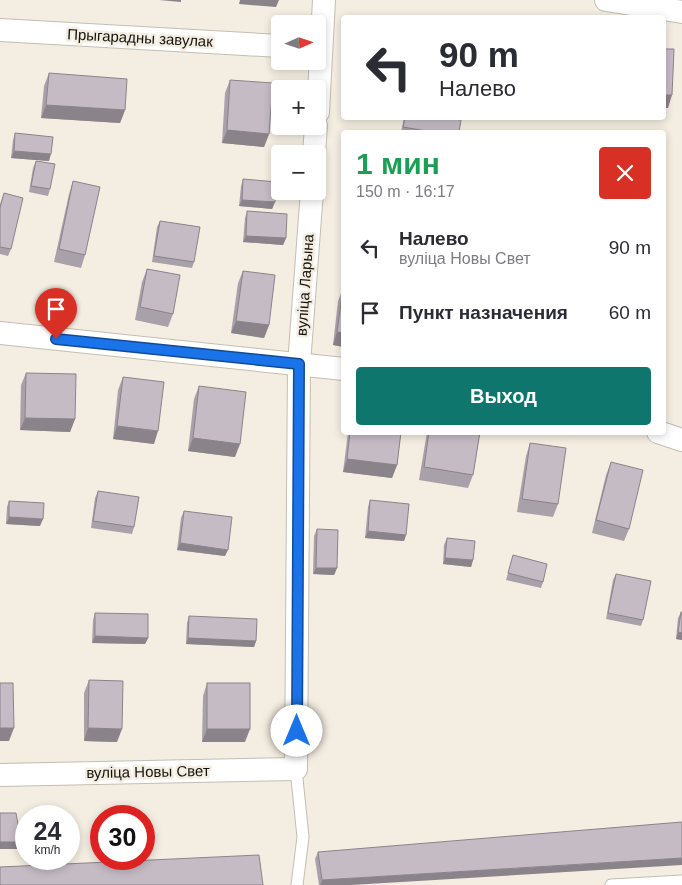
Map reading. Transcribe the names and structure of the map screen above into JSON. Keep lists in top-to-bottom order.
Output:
{
  "streets": {
    "street": ["Прыгарадны завулак", "вуліца Ларына", "вуліца Новы Свет"]
  },
  "crossings": [
    ["вуліца Ларына", "вуліца Новы Свет"]
  ],
  "north": "right",
  "page": {
    "map_buttons": ["+", "−"],
    "turn": ["90 m", "Налево"],
    "heading": ["1 мин", "150 m · 16:17"],
    "list": [
      {
        "name": "Налево",
        "note": "вуліца Новы Свет",
        "value": "90 m"
      },
      {
        "name": "Пункт назначения",
        "value": "60 m"
      }
    ],
    "buttons": "Выход",
    "speed": "24 km/h",
    "limit": "30"
  }
}
